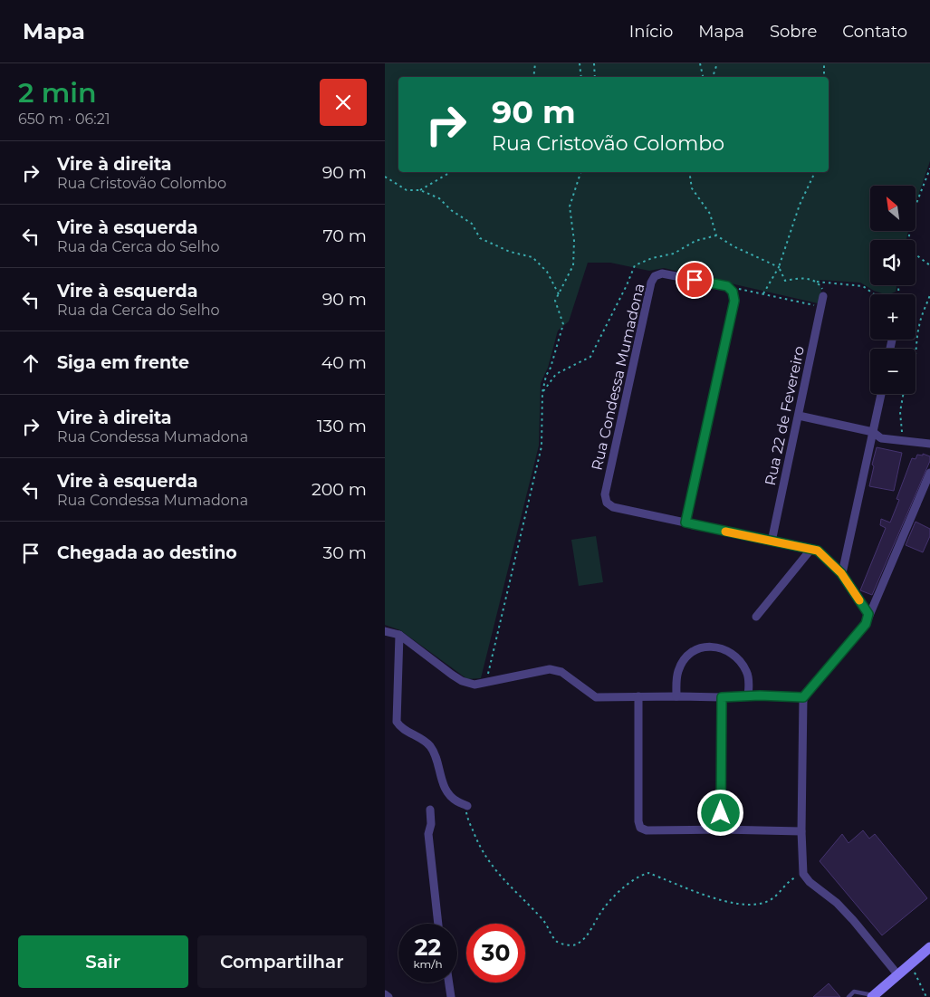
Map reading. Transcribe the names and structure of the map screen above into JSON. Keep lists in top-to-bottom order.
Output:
{
  "streets": {
    "street": ["Rua Condessa Mumadona", "Rua 22 de Fevereiro"]
  },
  "north": "top left",
  "page": {
    "header": "Mapa",
    "nav": [
      "Início",
      "Mapa",
      "Sobre",
      "Contato"
    ],
    "heading": ["2 min", "650 m · 06:21"],
    "turn": ["90 m", "Rua Cristovão Colombo"],
    "list": [
      {
        "name": "Vire à direita",
        "note": "Rua Cristovão Colombo",
        "value": "90 m"
      },
      {
        "name": "Vire à esquerda",
        "note": "Rua da Cerca do Selho",
        "value": "70 m"
      },
      {
        "name": "Vire à esquerda",
        "note": "Rua da Cerca do Selho",
        "value": "90 m"
      },
      {
        "name": "Siga em frente",
        "value": "40 m"
      },
      {
        "name": "Vire à direita",
        "note": "Rua Condessa Mumadona",
        "value": "130 m"
      },
      {
        "name": "Vire à esquerda",
        "note": "Rua Condessa Mumadona",
        "value": "200 m"
      },
      {
        "name": "Chegada ao destino",
        "value": "30 m"
      }
    ],
    "map_buttons": ["+", "−"],
    "speed": "22 km/h",
    "limit": "30",
    "buttons": ["Sair", "Compartilhar"]
  }
}
